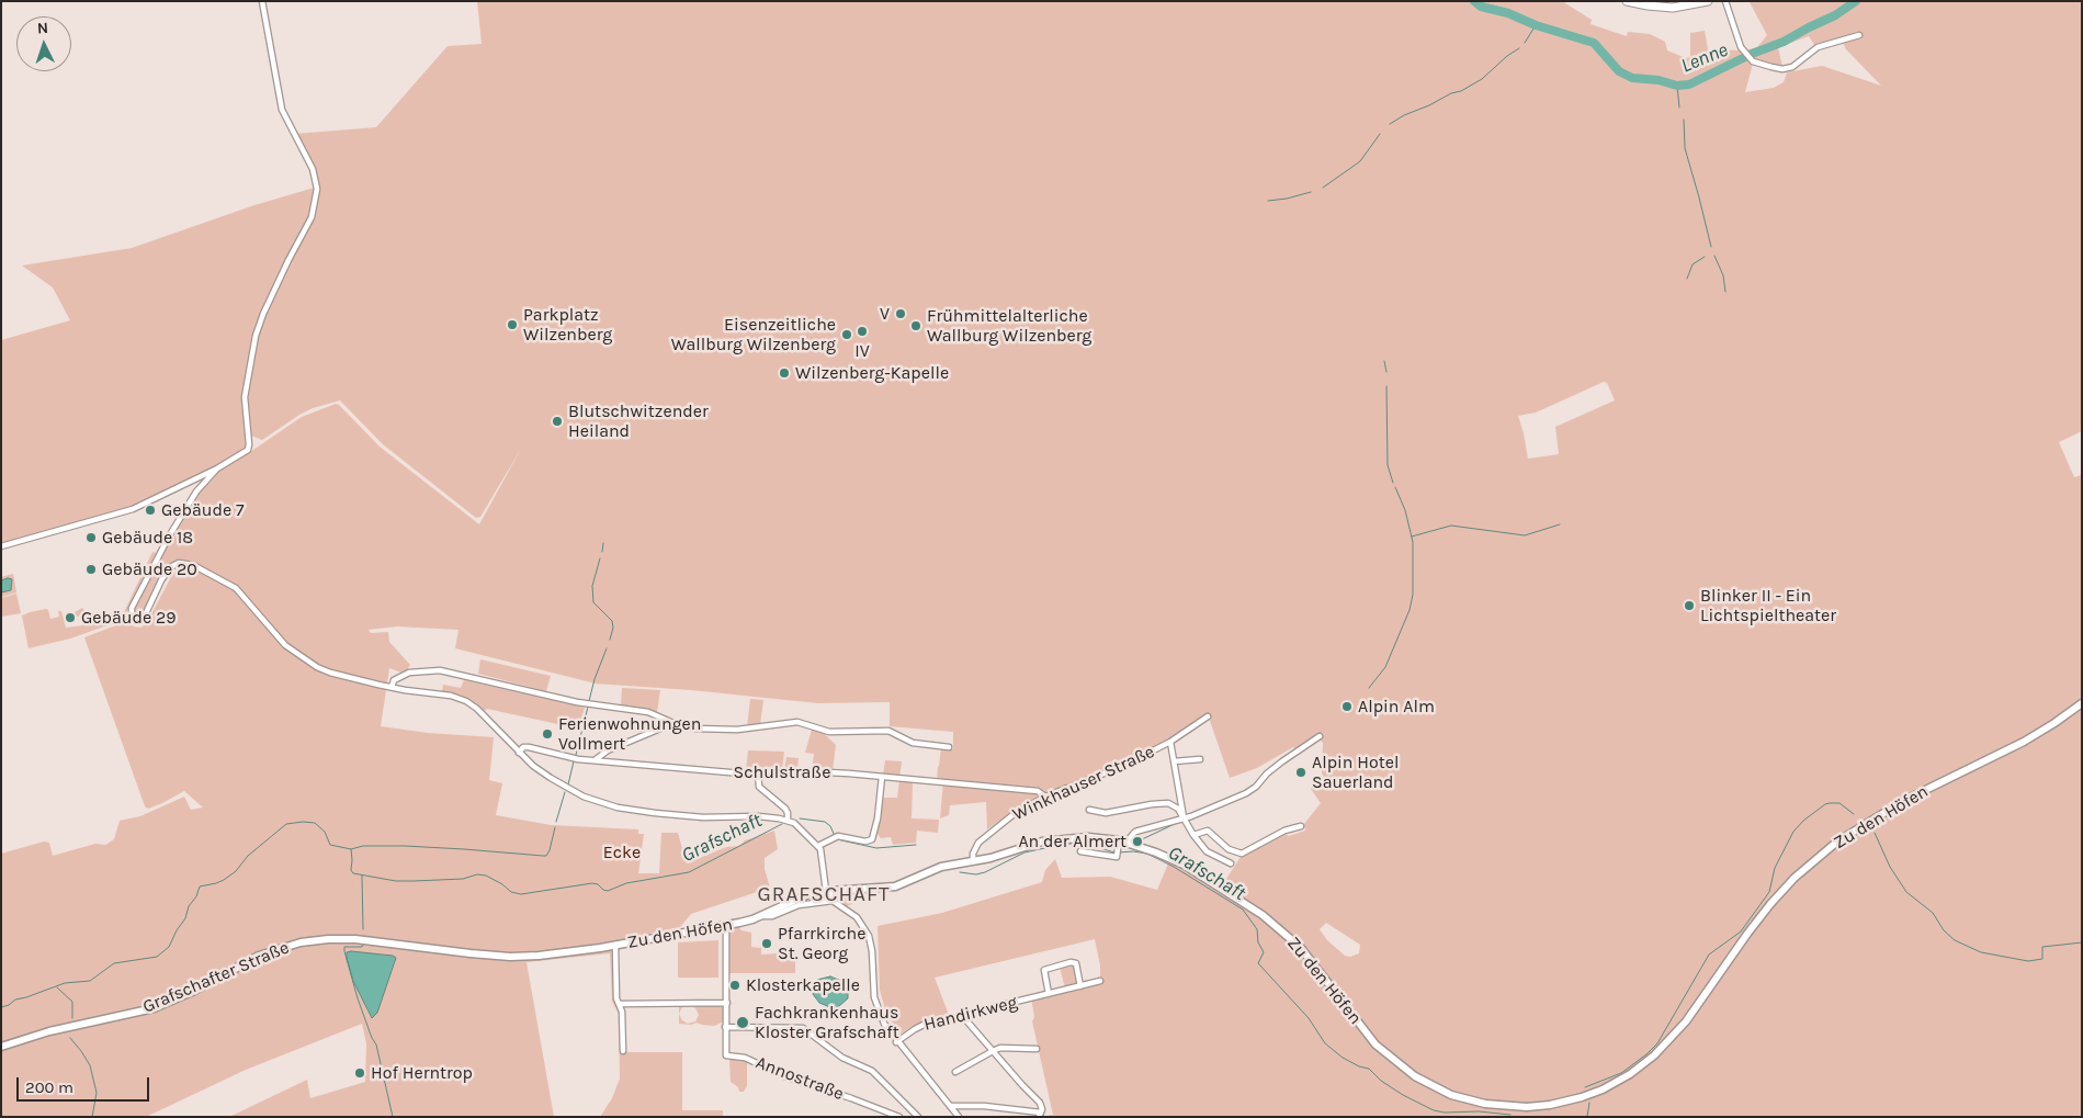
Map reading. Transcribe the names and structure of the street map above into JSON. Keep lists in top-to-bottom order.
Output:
{
  "streets": {
    "street": [
      "Schulstraße",
      "Winkhauser Straße",
      "Zu den Höfen",
      "Grafschafter Straße",
      "Handirkweg",
      "Annostraße"
    ]
  },
  "crossings": [
    ["Schulstraße", "Winkhauser Straße"],
    ["Winkhauser Straße", "Zu den Höfen"],
    ["Zu den Höfen", "Grafschafter Straße"],
    ["Zu den Höfen", "Annostraße"]
  ],
  "districts": ["GRAFSCHAFT"],
  "water": ["Lenne", "Grafschaft"],
  "parks": ["Ecke"],
  "places": [
    "V",
    "Parkplatz Wilzenberg",
    "Frühmittelalterliche Wallburg Wilzenberg",
    "IV",
    "Eisenzeitliche Wallburg Wilzenberg",
    "Wilzenberg-Kapelle",
    "Blutschwitzender Heiland",
    "Gebäude 7",
    "Gebäude 18",
    "Gebäude 20",
    "Blinker II - Ein Lichtspieltheater",
    "Gebäude 29",
    "Alpin Alm",
    "Ferienwohnungen Vollmert",
    "Alpin Hotel Sauerland",
    "An der Almert",
    "Pfarrkirche St. Georg",
    "Klosterkapelle",
    "Fachkrankenhaus Kloster Grafschaft",
    "Hof Herntrop"
  ],
  "scale_bar": "200 m",
  "north": "top"
}
